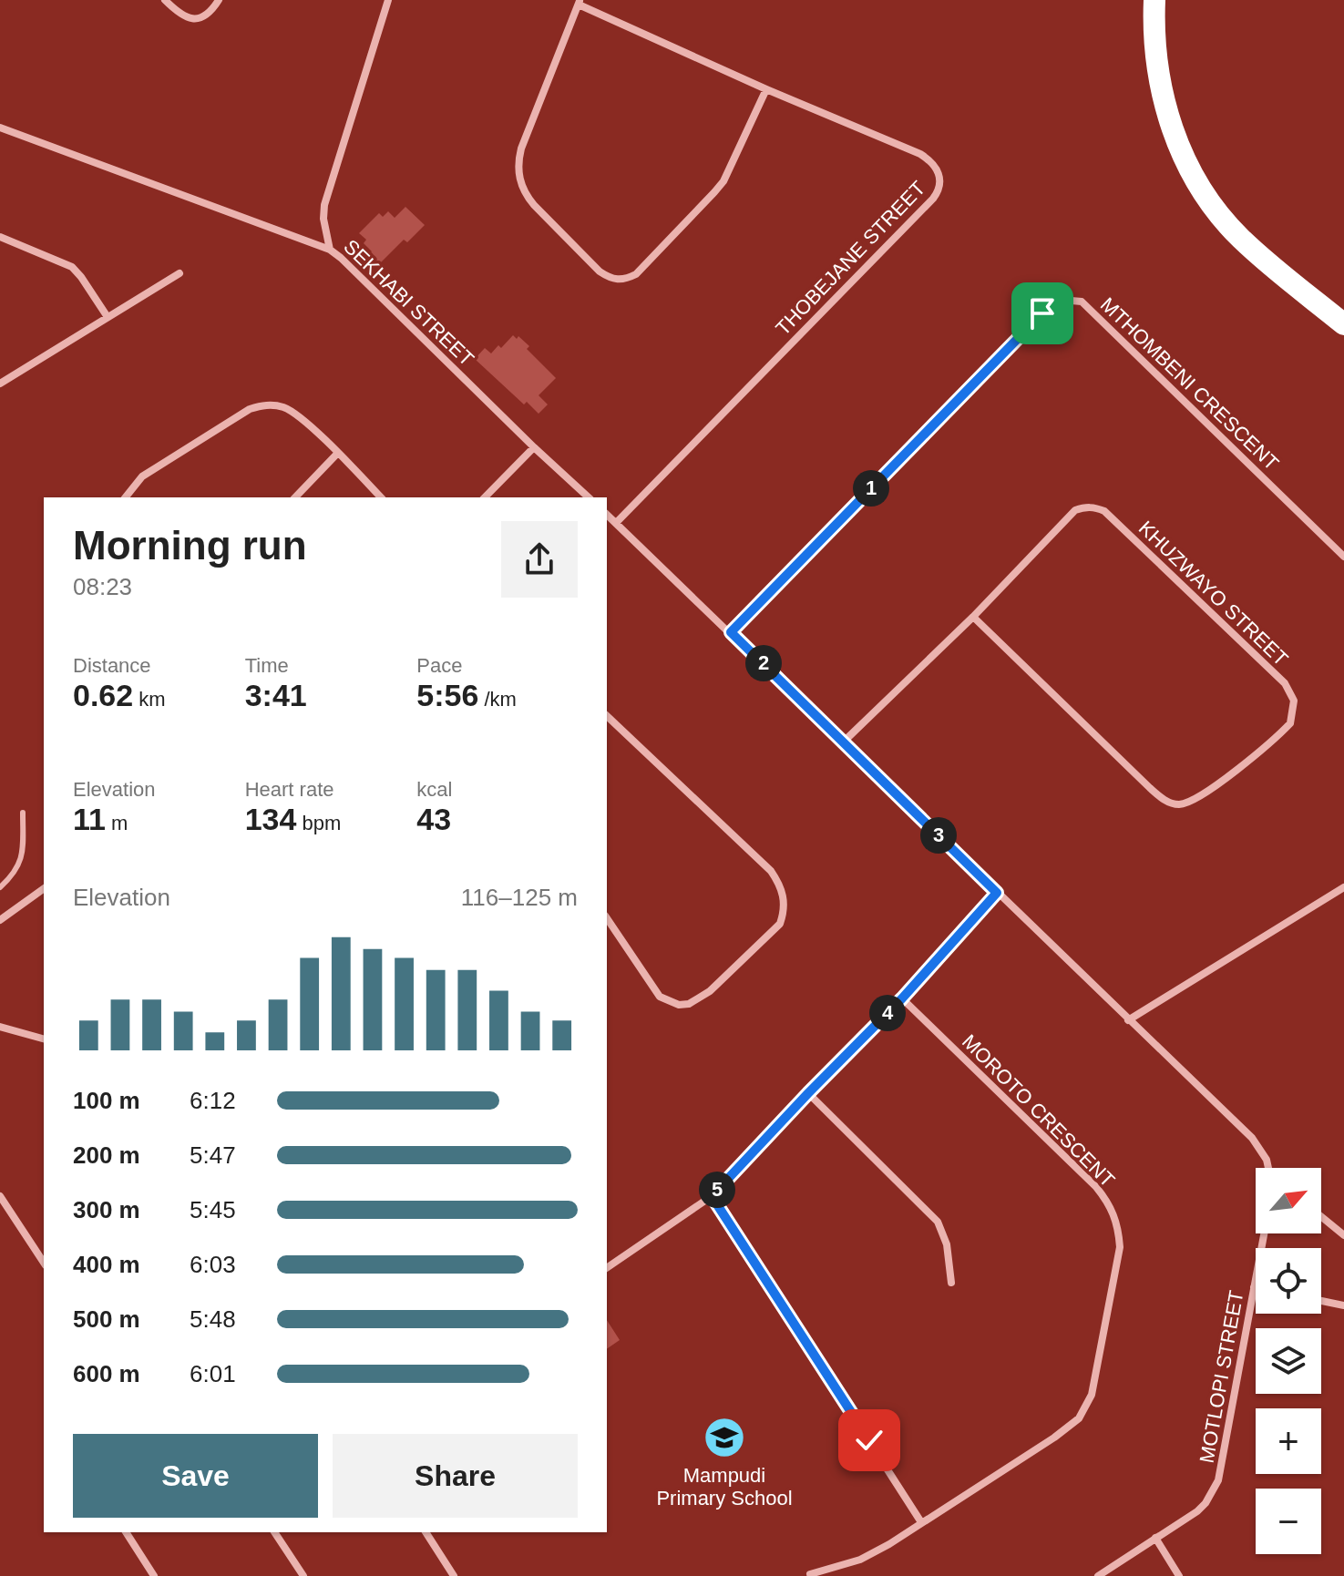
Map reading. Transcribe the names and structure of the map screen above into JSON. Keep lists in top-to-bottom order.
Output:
{
  "streets": {
    "street": [
      "THOBEJANE STREET",
      "SEKHABI STREET",
      "MTHOMBENI CRESCENT",
      "KHUZWAYO STREET",
      "MOROTO CRESCENT",
      "MOTLOPI STREET"
    ]
  },
  "places": {
    "school or university": ["Mampudi Primary School"]
  },
  "north": "top right",
  "page": {
    "pins": [
      "1",
      "2",
      "3",
      "4",
      "5"
    ],
    "heading": ["Morning run", "08:23"],
    "stats": [
      ["Distance", "0.62 km"],
      ["Time", "3:41"],
      ["Pace", "5:56 /km"],
      ["Elevation", "11 m"],
      ["Heart rate", "134 bpm"],
      ["kcal", "43"]
    ],
    "chart": ["Elevation", "116–125 m"],
    "list": [
      {
        "name": "100 m",
        "note": "6:12"
      },
      {
        "name": "200 m",
        "note": "5:47"
      },
      {
        "name": "300 m",
        "note": "5:45"
      },
      {
        "name": "400 m",
        "note": "6:03"
      },
      {
        "name": "500 m",
        "note": "5:48"
      },
      {
        "name": "600 m",
        "note": "6:01"
      }
    ],
    "map_buttons": ["+", "−"],
    "buttons": ["Save", "Share"]
  }
}
